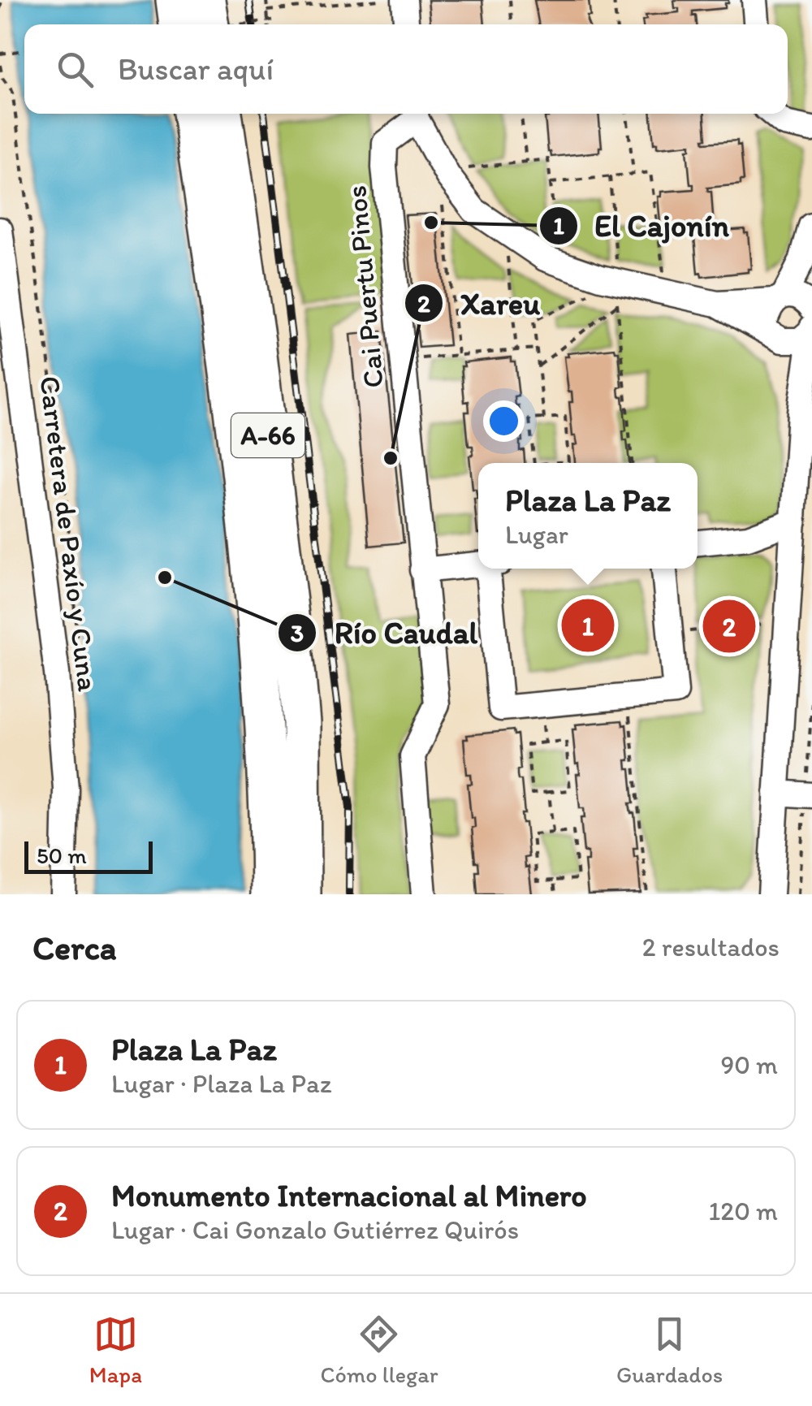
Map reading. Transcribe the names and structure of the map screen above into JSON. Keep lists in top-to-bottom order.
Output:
{
  "streets": {
    "highway": ["A-66"],
    "street": ["Cai Puertu Pinos", "Carretera de Paxío y Cuna"]
  },
  "places": ["El Cajonín", "Xareu", "Río Caudal"],
  "scale_bar": "50 m",
  "page": {
    "search": "Buscar aquí",
    "popup": ["Plaza La Paz", "Lugar"],
    "pins": ["1", "2"],
    "scale": "50 m",
    "heading": ["Cerca", "2 resultados"],
    "list": [
      {
        "mark": "1",
        "name": "Plaza La Paz",
        "note": "Lugar · Plaza La Paz",
        "value": "90 m"
      },
      {
        "mark": "2",
        "name": "Monumento Internacional al Minero",
        "note": "Lugar · Cai Gonzalo Gutiérrez Quirós",
        "value": "120 m"
      }
    ],
    "nav": ["Mapa", "Cómo llegar", "Guardados"]
  }
}
